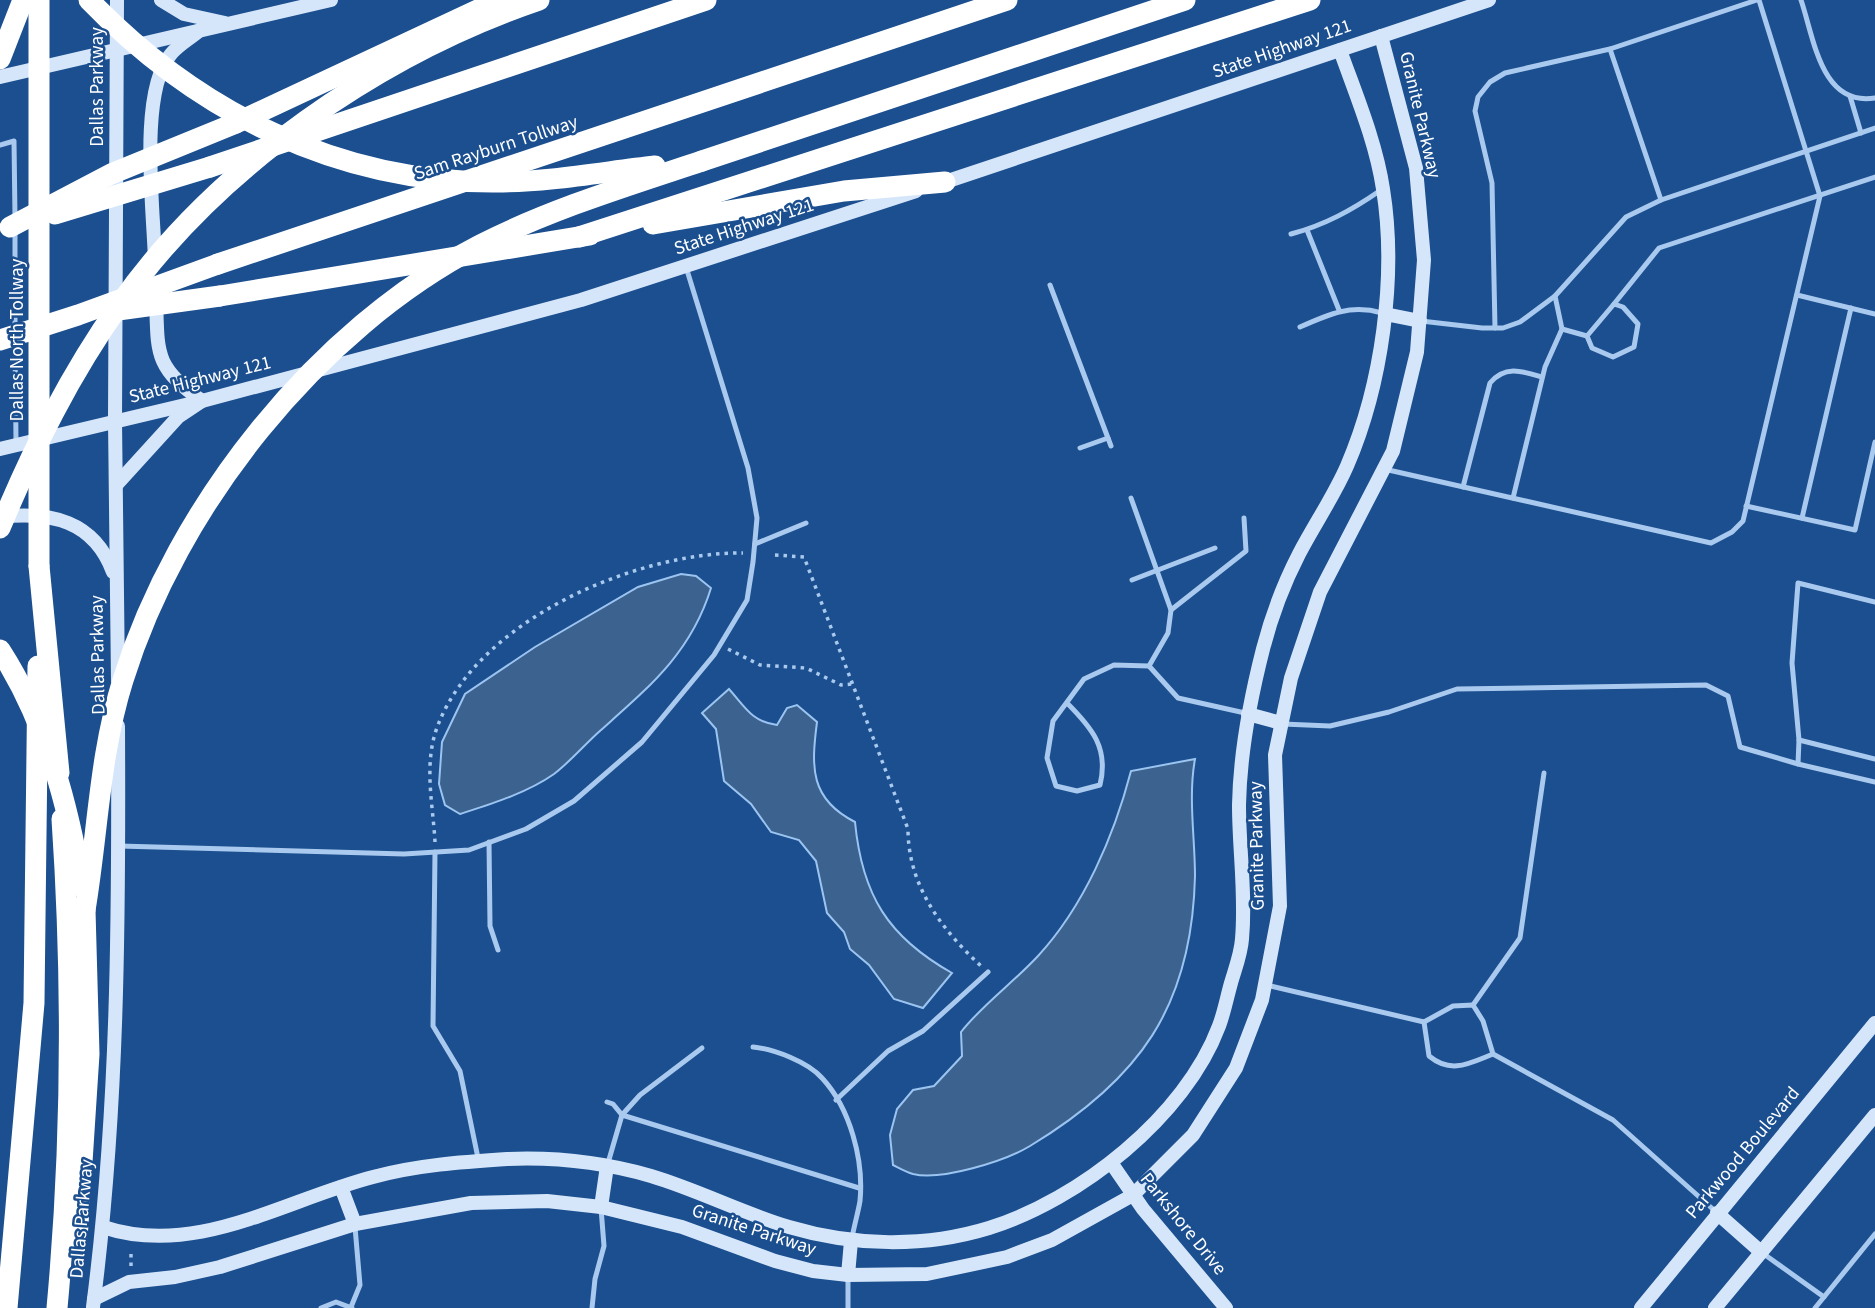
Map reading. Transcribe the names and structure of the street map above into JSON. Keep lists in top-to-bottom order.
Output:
{
  "streets": {
    "highway": ["Sam Rayburn Tollway", "Dallas North Tollway"],
    "street": [
      "State Highway 121",
      "Dallas Parkway",
      "Granite Parkway",
      "Parkwood Boulevard",
      "Parkshore Drive"
    ]
  },
  "crossings": [
    ["State Highway 121", "Dallas Parkway"],
    ["State Highway 121", "Granite Parkway"],
    ["Dallas Parkway", "Granite Parkway"],
    ["Granite Parkway", "Parkshore Drive"]
  ]
}
